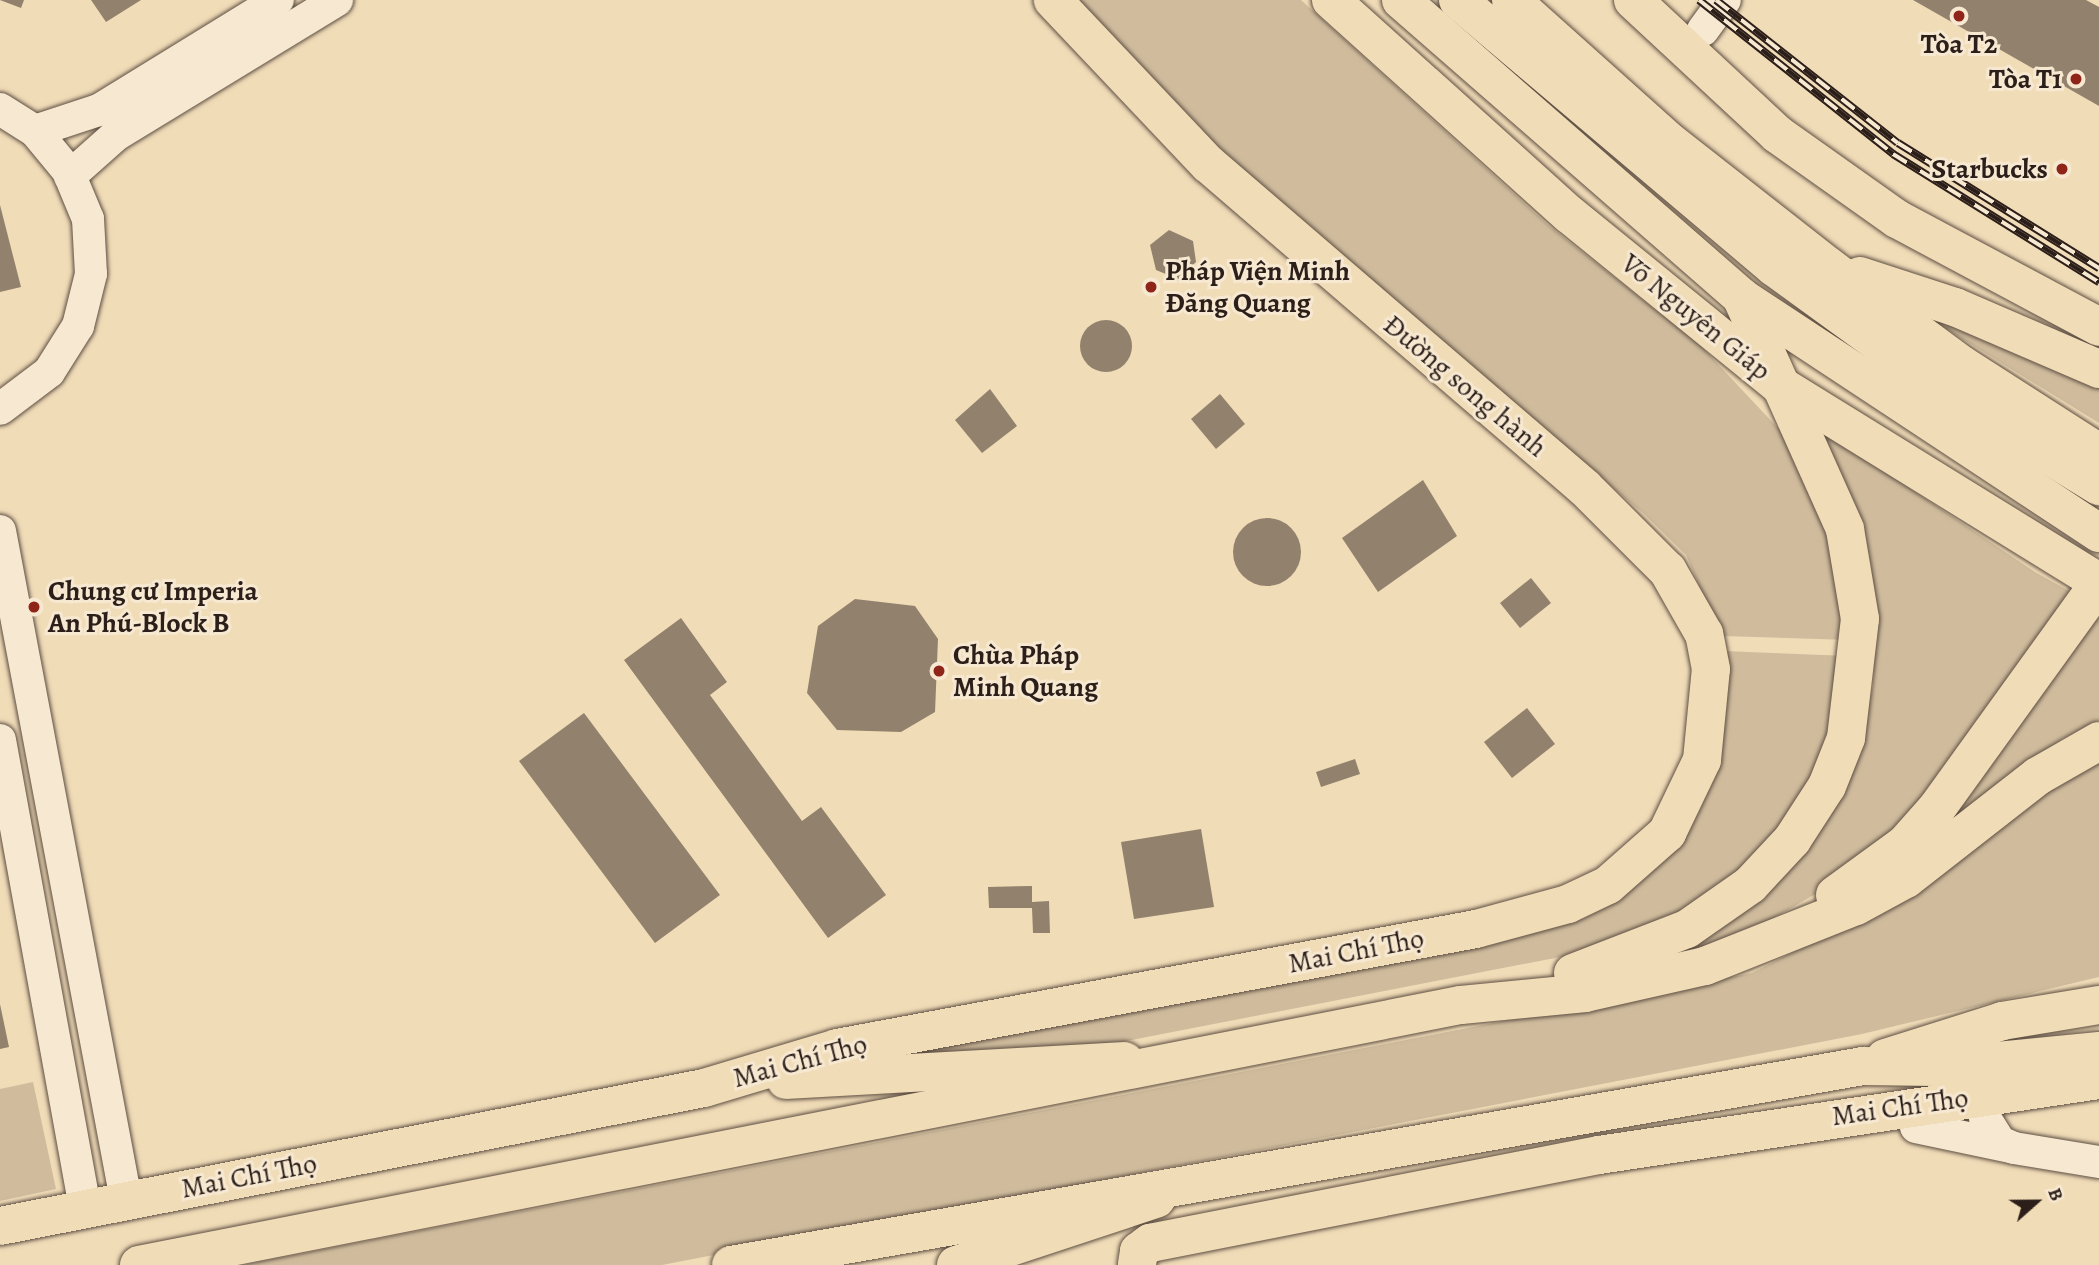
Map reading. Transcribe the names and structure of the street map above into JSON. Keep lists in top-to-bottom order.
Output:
{
  "streets": {
    "main road": ["Võ Nguyên Giáp", "Đường song hành", "Mai Chí Thọ"]
  },
  "crossings": [
    ["Đường song hành", "Mai Chí Thọ"]
  ],
  "places": [
    "Tòa T2",
    "Tòa T1",
    "Starbucks",
    "Pháp Viện Minh Đăng Quang",
    "Chung cư Imperia An Phú-Block B",
    "Chùa Pháp Minh Quang"
  ],
  "north": "right"
}
